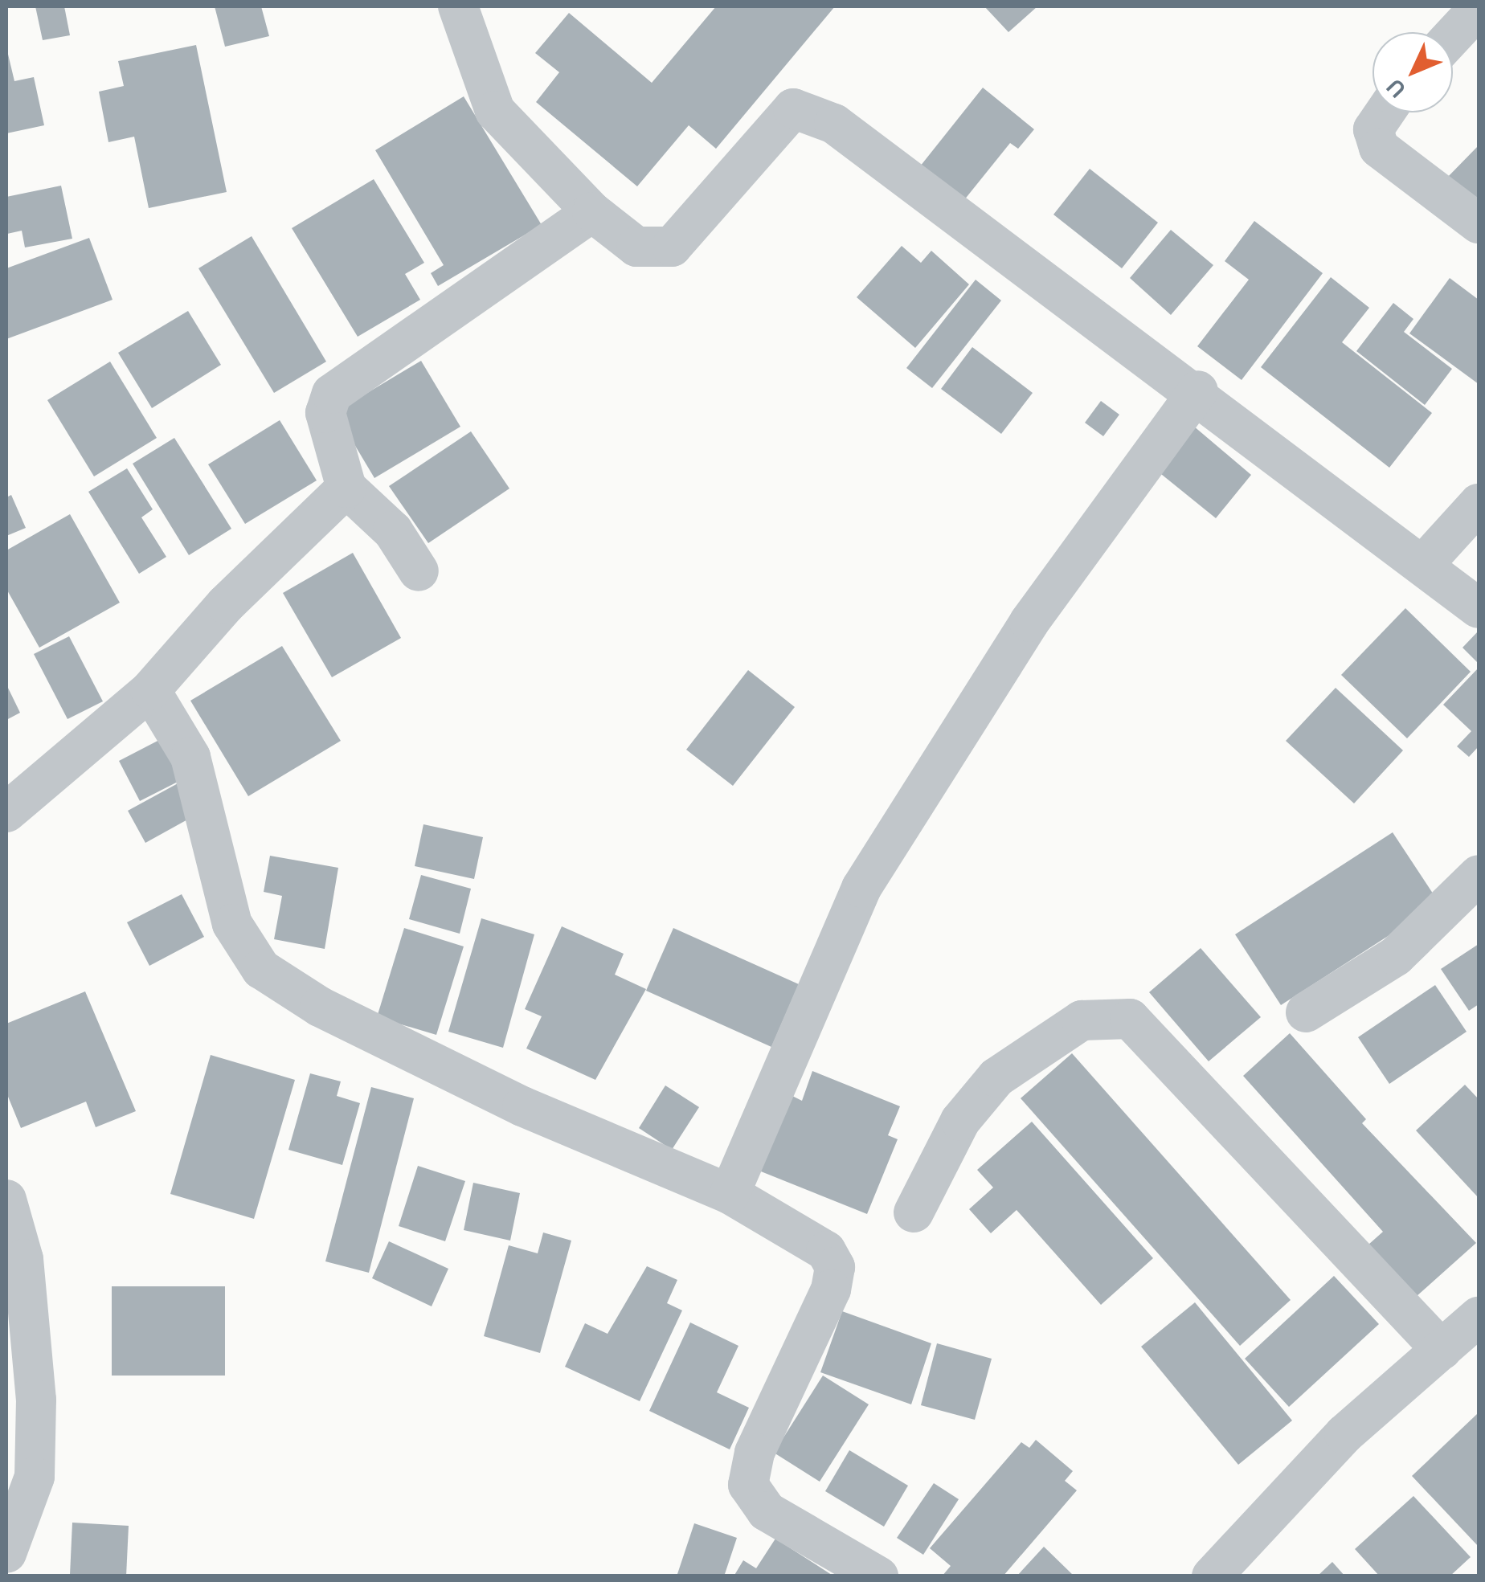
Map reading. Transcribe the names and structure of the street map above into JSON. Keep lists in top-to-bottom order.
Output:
{
  "north": "bottom left"
}
